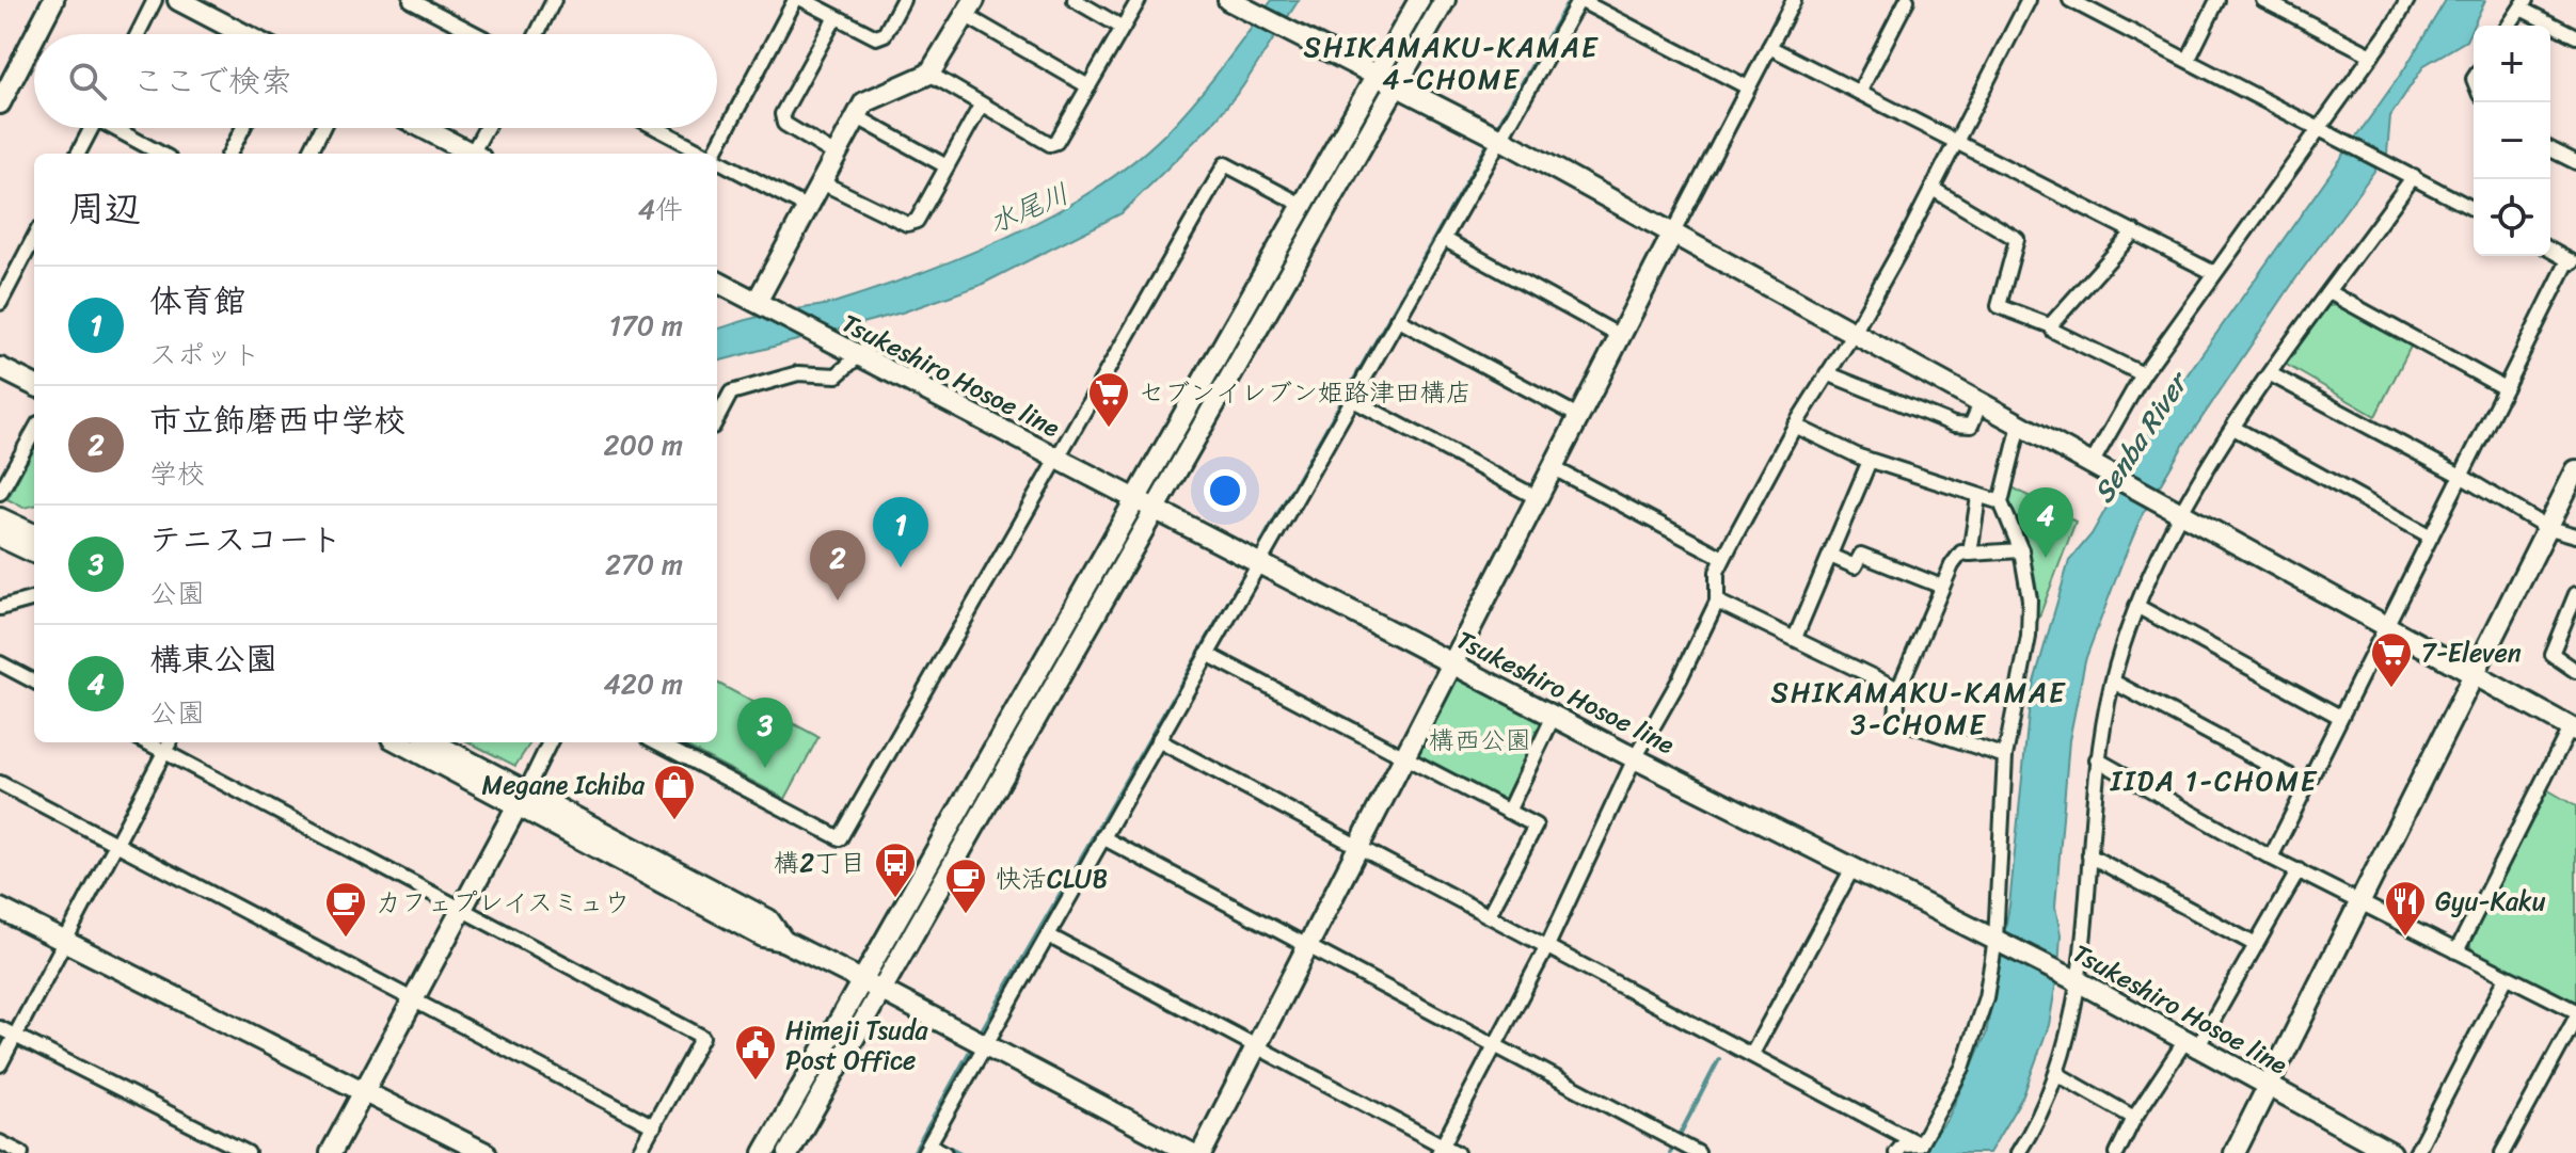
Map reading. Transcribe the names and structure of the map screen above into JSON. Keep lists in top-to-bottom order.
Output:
{
  "streets": {
    "street": ["Tsukeshiro Hosoe line"]
  },
  "districts": ["SHIKAMAKU-KAMAE 4-CHOME", "SHIKAMAKU-KAMAE 3-CHOME", "IIDA 1-CHOME"],
  "water": ["水尾川", "Senba River"],
  "parks": ["構西公園"],
  "places": {
    "supermarket": ["セブンイレブン姫路津田構店", "7-Eleven"],
    "shop": ["Megane Ichiba"],
    "bus stop": ["構2丁目"],
    "cafe": ["快活CLUB", "カフェプレイスミュウ"],
    "restaurant": ["Gyu-Kaku"],
    "public building": ["Himeji Tsuda Post Office"]
  },
  "page": {
    "map_buttons": ["+", "−"],
    "search": "ここで検索",
    "heading": ["周辺", "4件"],
    "list": [
      {
        "mark": "1",
        "name": "体育館",
        "note": "スポット",
        "value": "170 m"
      },
      {
        "mark": "2",
        "name": "市立飾磨西中学校",
        "note": "学校",
        "value": "200 m"
      },
      {
        "mark": "3",
        "name": "テニスコート",
        "note": "公園",
        "value": "270 m"
      },
      {
        "mark": "4",
        "name": "構東公園",
        "note": "公園",
        "value": "420 m"
      }
    ],
    "pins": [
      "4",
      "1",
      "2",
      "3"
    ]
  }
}
